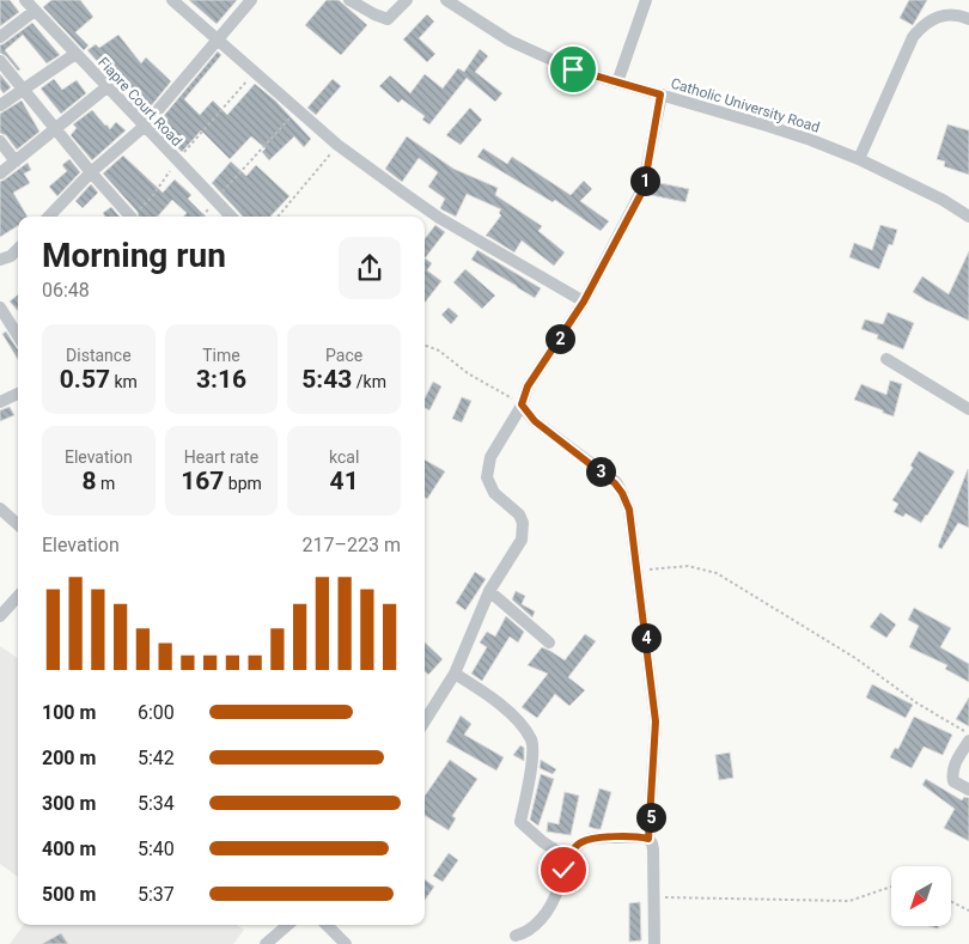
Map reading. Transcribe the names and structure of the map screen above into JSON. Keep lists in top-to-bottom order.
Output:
{
  "streets": {
    "street": ["Fiapre Court Road", "Catholic University Road"]
  },
  "north": "bottom left",
  "page": {
    "pins": [
      "1",
      "2",
      "3",
      "4",
      "5"
    ],
    "heading": ["Morning run", "06:48"],
    "stats": [
      ["Distance", "0.57 km"],
      ["Time", "3:16"],
      ["Pace", "5:43 /km"],
      ["Elevation", "8 m"],
      ["Heart rate", "167 bpm"],
      ["kcal", "41"]
    ],
    "chart": ["Elevation", "217–223 m"],
    "list": [
      {
        "name": "100 m",
        "note": "6:00"
      },
      {
        "name": "200 m",
        "note": "5:42"
      },
      {
        "name": "300 m",
        "note": "5:34"
      },
      {
        "name": "400 m",
        "note": "5:40"
      },
      {
        "name": "500 m",
        "note": "5:37"
      }
    ]
  }
}
